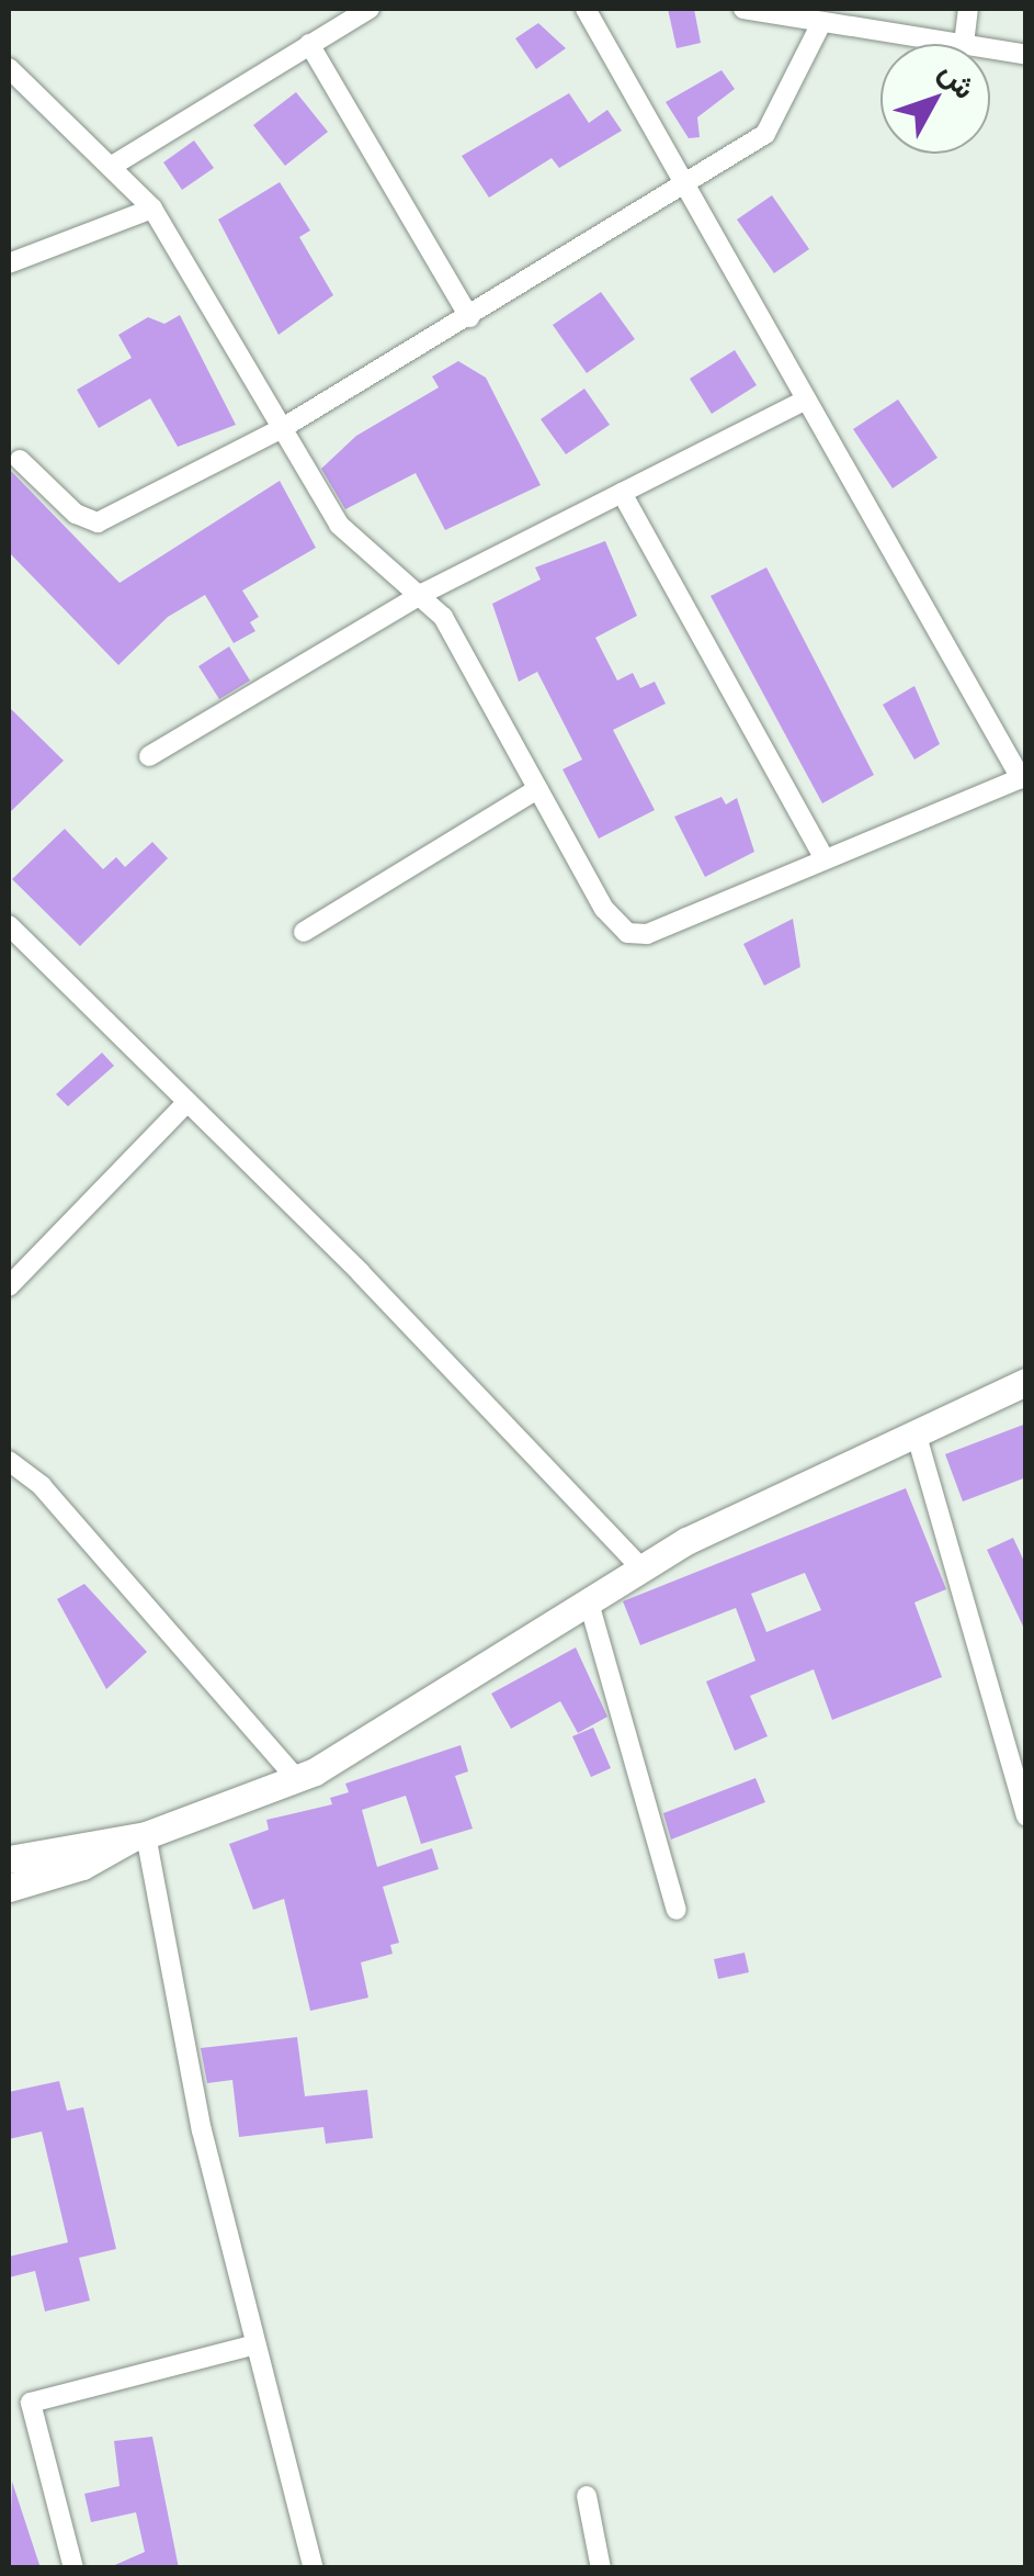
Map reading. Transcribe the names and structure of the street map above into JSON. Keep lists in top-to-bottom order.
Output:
{
  "north": "top right"
}
